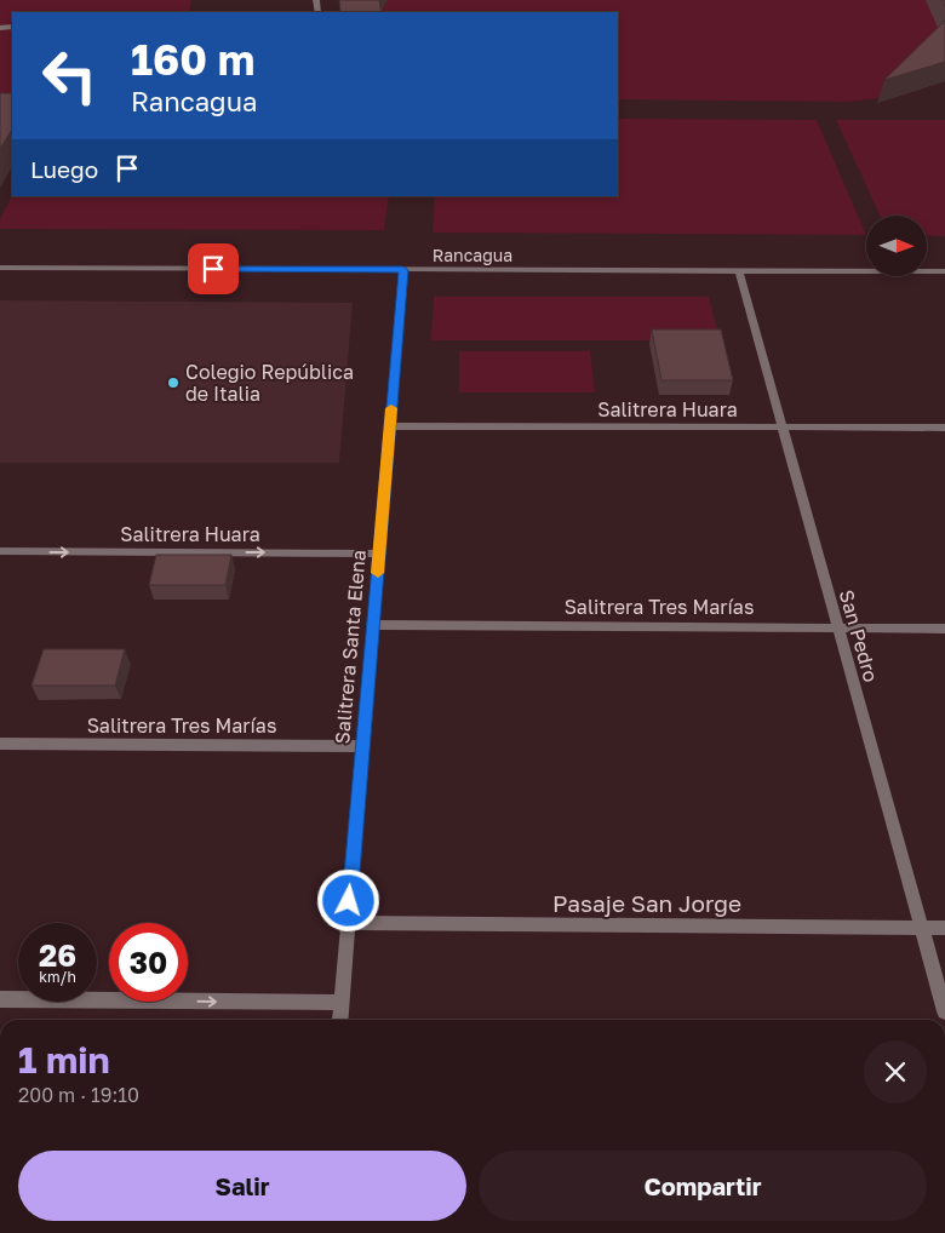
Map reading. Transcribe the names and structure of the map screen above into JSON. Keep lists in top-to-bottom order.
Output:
{
  "streets": {
    "street": [
      "Rancagua",
      "Salitrera Huara",
      "Salitrera Tres Marías",
      "San Pedro",
      "Salitrera Santa Elena",
      "Pasaje San Jorge"
    ]
  },
  "crossings": [
    ["Rancagua", "San Pedro"],
    ["Rancagua", "Salitrera Santa Elena"],
    ["Salitrera Huara", "San Pedro"],
    ["Salitrera Huara", "Salitrera Santa Elena"],
    ["Salitrera Tres Marías", "San Pedro"],
    ["Salitrera Tres Marías", "Salitrera Santa Elena"],
    ["San Pedro", "Pasaje San Jorge"],
    ["Salitrera Santa Elena", "Pasaje San Jorge"]
  ],
  "one_way": ["Salitrera Huara"],
  "places": ["Colegio República de Italia"],
  "north": "right",
  "page": {
    "turn": ["160 m", "Rancagua"],
    "then": "Luego",
    "speed": "26 km/h",
    "limit": "30",
    "heading": ["1 min", "200 m · 19:10"],
    "buttons": ["Salir", "Compartir"]
  }
}
